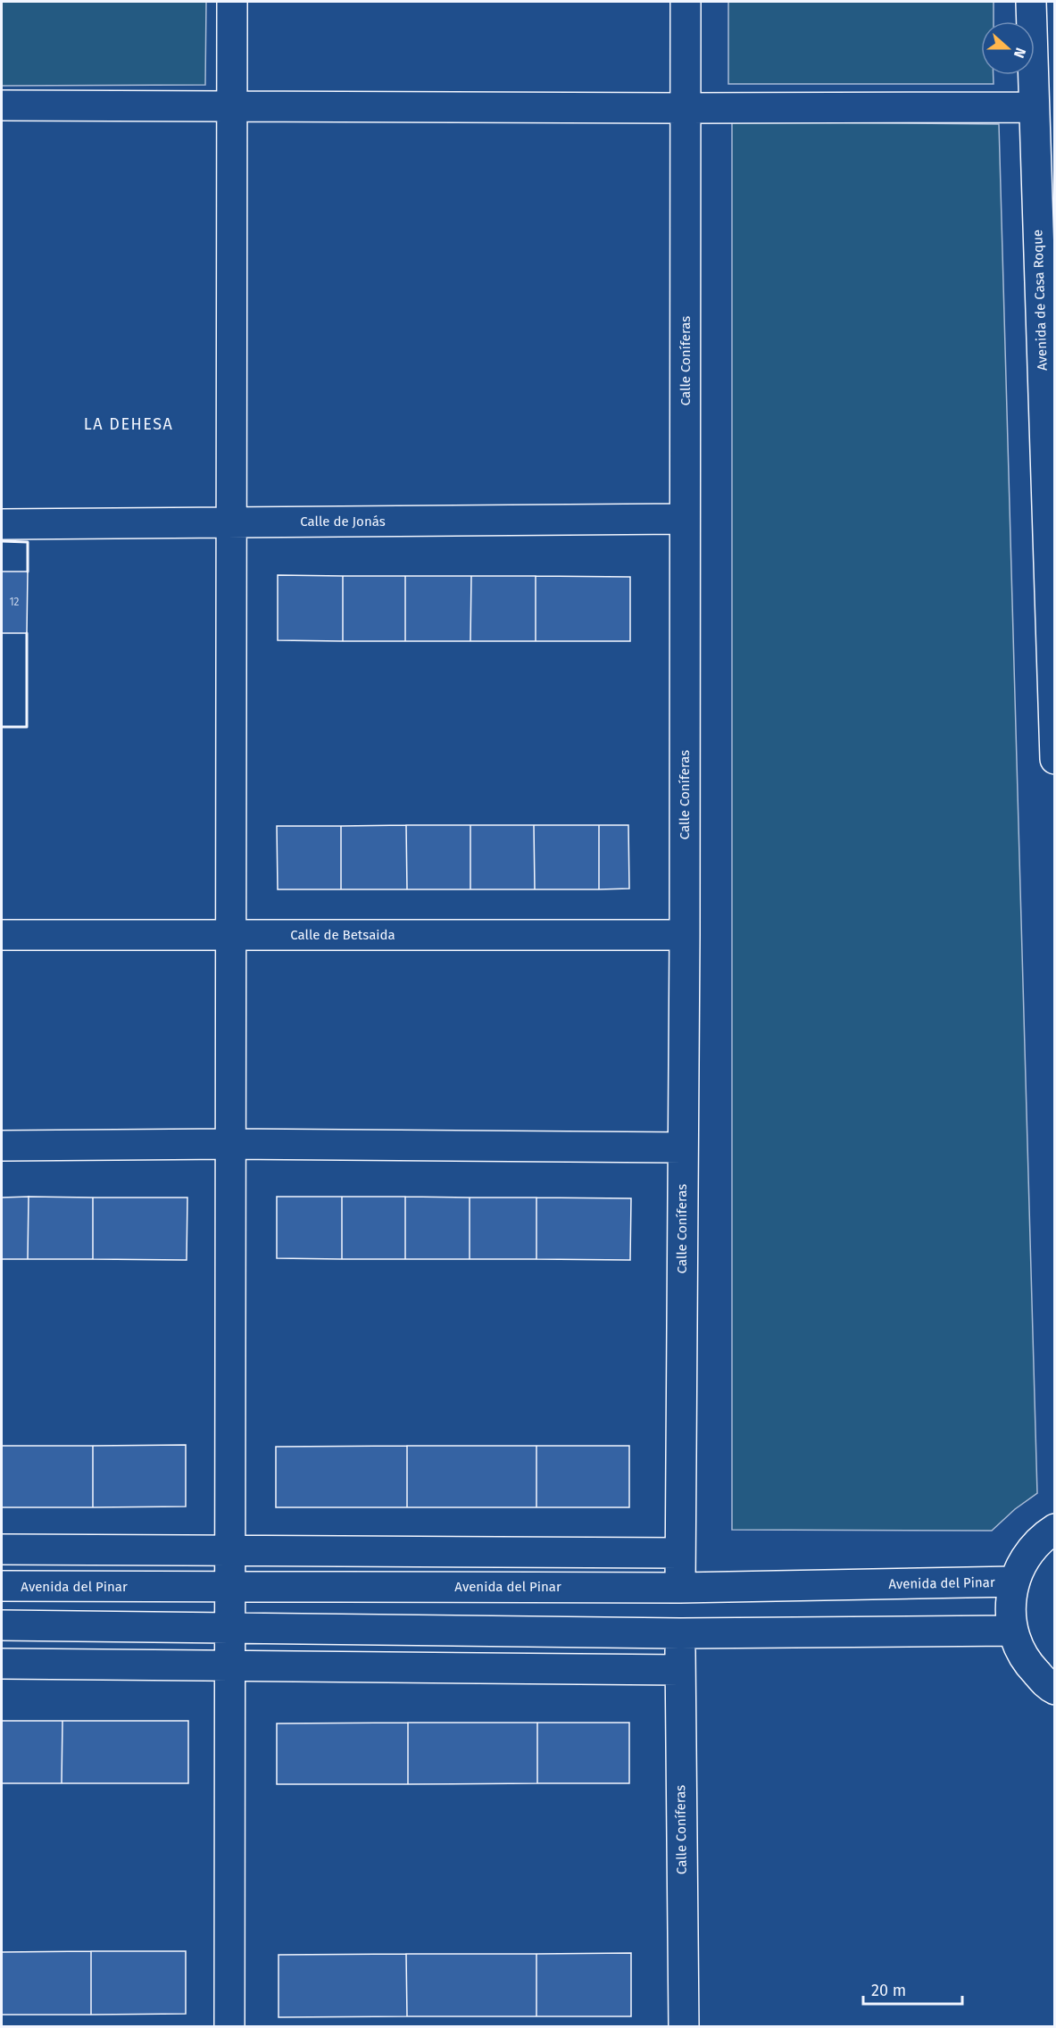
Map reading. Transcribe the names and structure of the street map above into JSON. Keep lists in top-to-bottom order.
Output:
{
  "streets": {
    "street": [
      "Avenida de Casa Roque",
      "Calle Coníferas",
      "Calle de Jonás",
      "Calle de Betsaida",
      "Avenida del Pinar"
    ]
  },
  "crossings": [
    ["Calle Coníferas", "Calle de Jonás"],
    ["Calle Coníferas", "Calle de Betsaida"],
    ["Calle Coníferas", "Avenida del Pinar"]
  ],
  "districts": ["LA DEHESA"],
  "house_numbers": ["12"],
  "scale_bar": "20 m",
  "north": "right"
}
